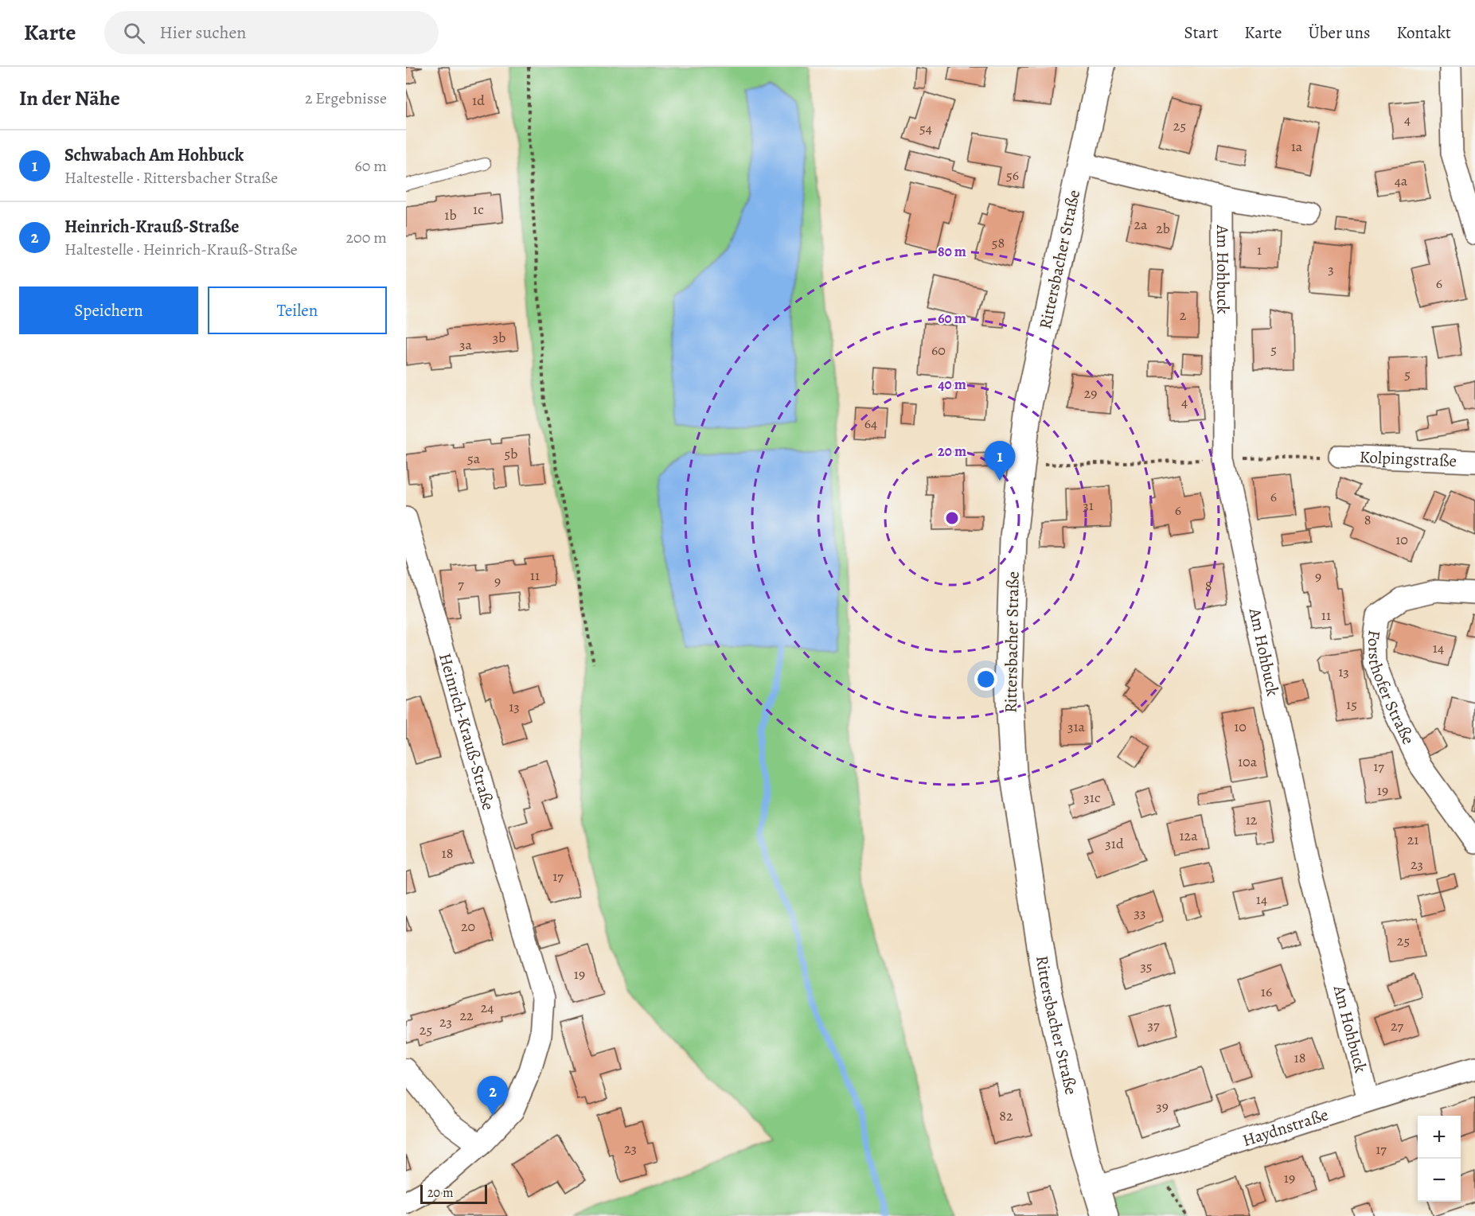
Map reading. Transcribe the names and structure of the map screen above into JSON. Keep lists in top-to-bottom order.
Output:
{
  "streets": {
    "main road": ["Rittersbacher Straße"],
    "street": [
      "Am Hohbuck",
      "Kolpingstraße",
      "Forsthofer Straße",
      "Heinrich-Krauß-Straße",
      "Haydnstraße"
    ]
  },
  "crossings": [
    ["Rittersbacher Straße", "Haydnstraße"],
    ["Am Hohbuck", "Haydnstraße"]
  ],
  "house_numbers": [
    "1d",
    "4",
    "25",
    "54",
    "1a",
    "56",
    "4a",
    "1c",
    "1b",
    "2a",
    "2b",
    "58",
    "1",
    "3",
    "6",
    "2",
    "3b",
    "3a",
    "5",
    "60",
    "5",
    "29",
    "4",
    "64",
    "5b",
    "5a",
    "6",
    "31",
    "6",
    "8",
    "10",
    "11",
    "9",
    "9",
    "7",
    "8",
    "11",
    "14",
    "13",
    "15",
    "13",
    "31a",
    "10",
    "10a",
    "17",
    "19",
    "31c",
    "12",
    "12a",
    "21",
    "31d",
    "18",
    "23",
    "17",
    "14",
    "33",
    "20",
    "25",
    "35",
    "19",
    "16",
    "24",
    "22",
    "23",
    "37",
    "27",
    "25",
    "18",
    "39",
    "82",
    "23",
    "17",
    "19"
  ],
  "scale_bar": "20 m",
  "page": {
    "header": "Karte",
    "search": "Hier suchen",
    "nav": [
      "Start",
      "Karte",
      "Über uns",
      "Kontakt"
    ],
    "heading": ["In der Nähe", "2 Ergebnisse"],
    "list": [
      {
        "mark": "1",
        "name": "Schwabach Am Hohbuck",
        "note": "Haltestelle · Rittersbacher Straße",
        "value": "60 m"
      },
      {
        "mark": "2",
        "name": "Heinrich-Krauß-Straße",
        "note": "Haltestelle · Heinrich-Krauß-Straße",
        "value": "200 m"
      }
    ],
    "buttons": ["Speichern", "Teilen"],
    "pins": ["1", "2"],
    "map_buttons": ["+", "−"],
    "scale": "20 m"
  },
  "rings": [
    "80 m",
    "60 m",
    "40 m",
    "20 m"
  ]
}
